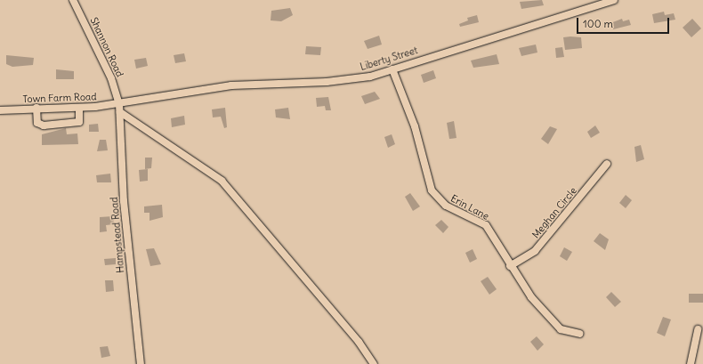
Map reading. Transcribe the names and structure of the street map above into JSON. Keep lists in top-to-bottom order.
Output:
{
  "streets": {
    "street": [
      "Shannon Road",
      "Liberty Street",
      "Town Farm Road",
      "Erin Lane",
      "Meghan Circle",
      "Hampstead Road"
    ]
  },
  "crossings": [
    ["Shannon Road", "Liberty Street"],
    ["Shannon Road", "Town Farm Road"],
    ["Shannon Road", "Hampstead Road"],
    ["Liberty Street", "Town Farm Road"],
    ["Liberty Street", "Erin Lane"],
    ["Liberty Street", "Hampstead Road"],
    ["Town Farm Road", "Hampstead Road"],
    ["Erin Lane", "Meghan Circle"]
  ],
  "scale_bar": "100 m"
}
